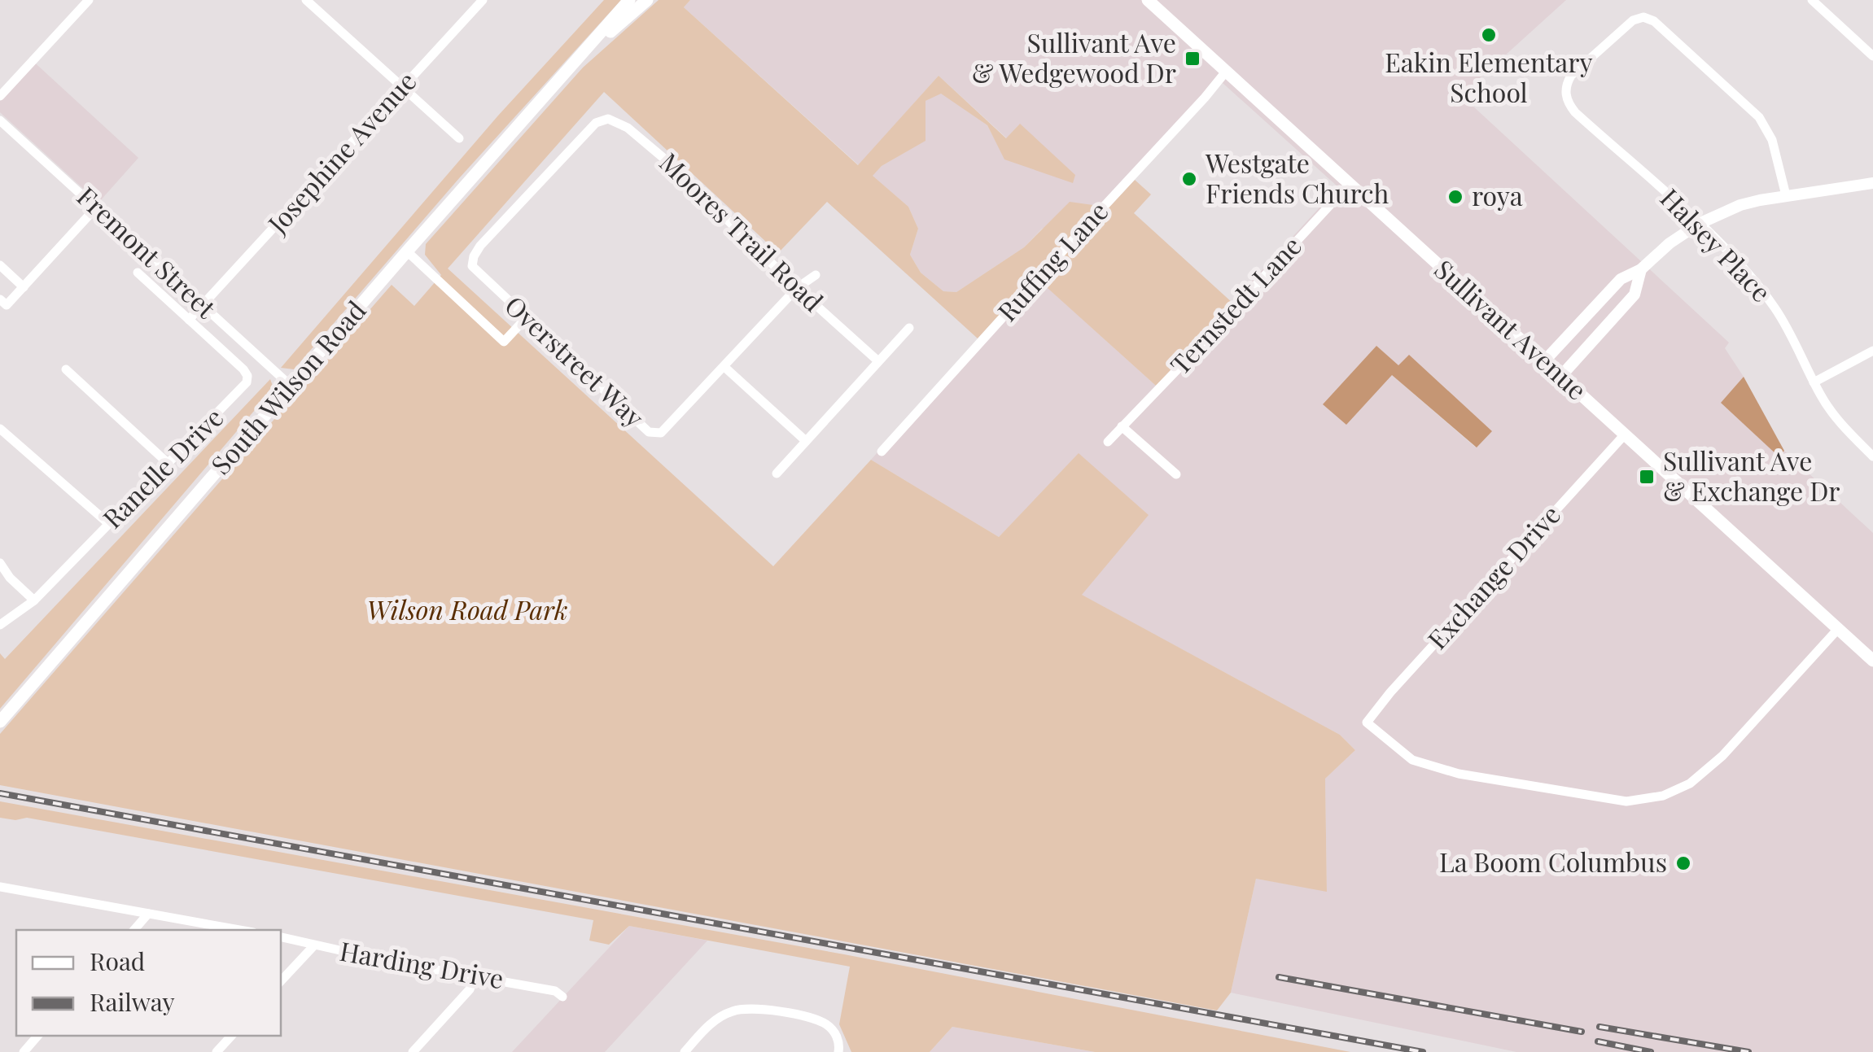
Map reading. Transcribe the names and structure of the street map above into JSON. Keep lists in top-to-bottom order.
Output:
{
  "streets": {
    "main road": ["Sullivant Avenue", "South Wilson Road"],
    "street": [
      "Josephine Avenue",
      "Moores Trail Road",
      "Halsey Place",
      "Fremont Street",
      "Ruffing Lane",
      "Ternstedt Lane",
      "Overstreet Way",
      "Ranelle Drive",
      "Exchange Drive",
      "Harding Drive"
    ]
  },
  "crossings": [
    ["Josephine Avenue", "Fremont Street"],
    ["Moores Trail Road", "Overstreet Way"],
    ["Fremont Street", "South Wilson Road"],
    ["Ruffing Lane", "Sullivant Avenue"],
    ["Ternstedt Lane", "Sullivant Avenue"],
    ["Sullivant Avenue", "Exchange Drive"]
  ],
  "parks": ["Wilson Road Park"],
  "places": {
    "other": [
      "Eakin Elementary School",
      "Westgate Friends Church",
      "roya",
      "La Boom Columbus"
    ],
    "transit": ["Sullivant Ave & Wedgewood Dr", "Sullivant Ave & Exchange Dr"]
  },
  "legend": ["Road", "Railway"]
}
